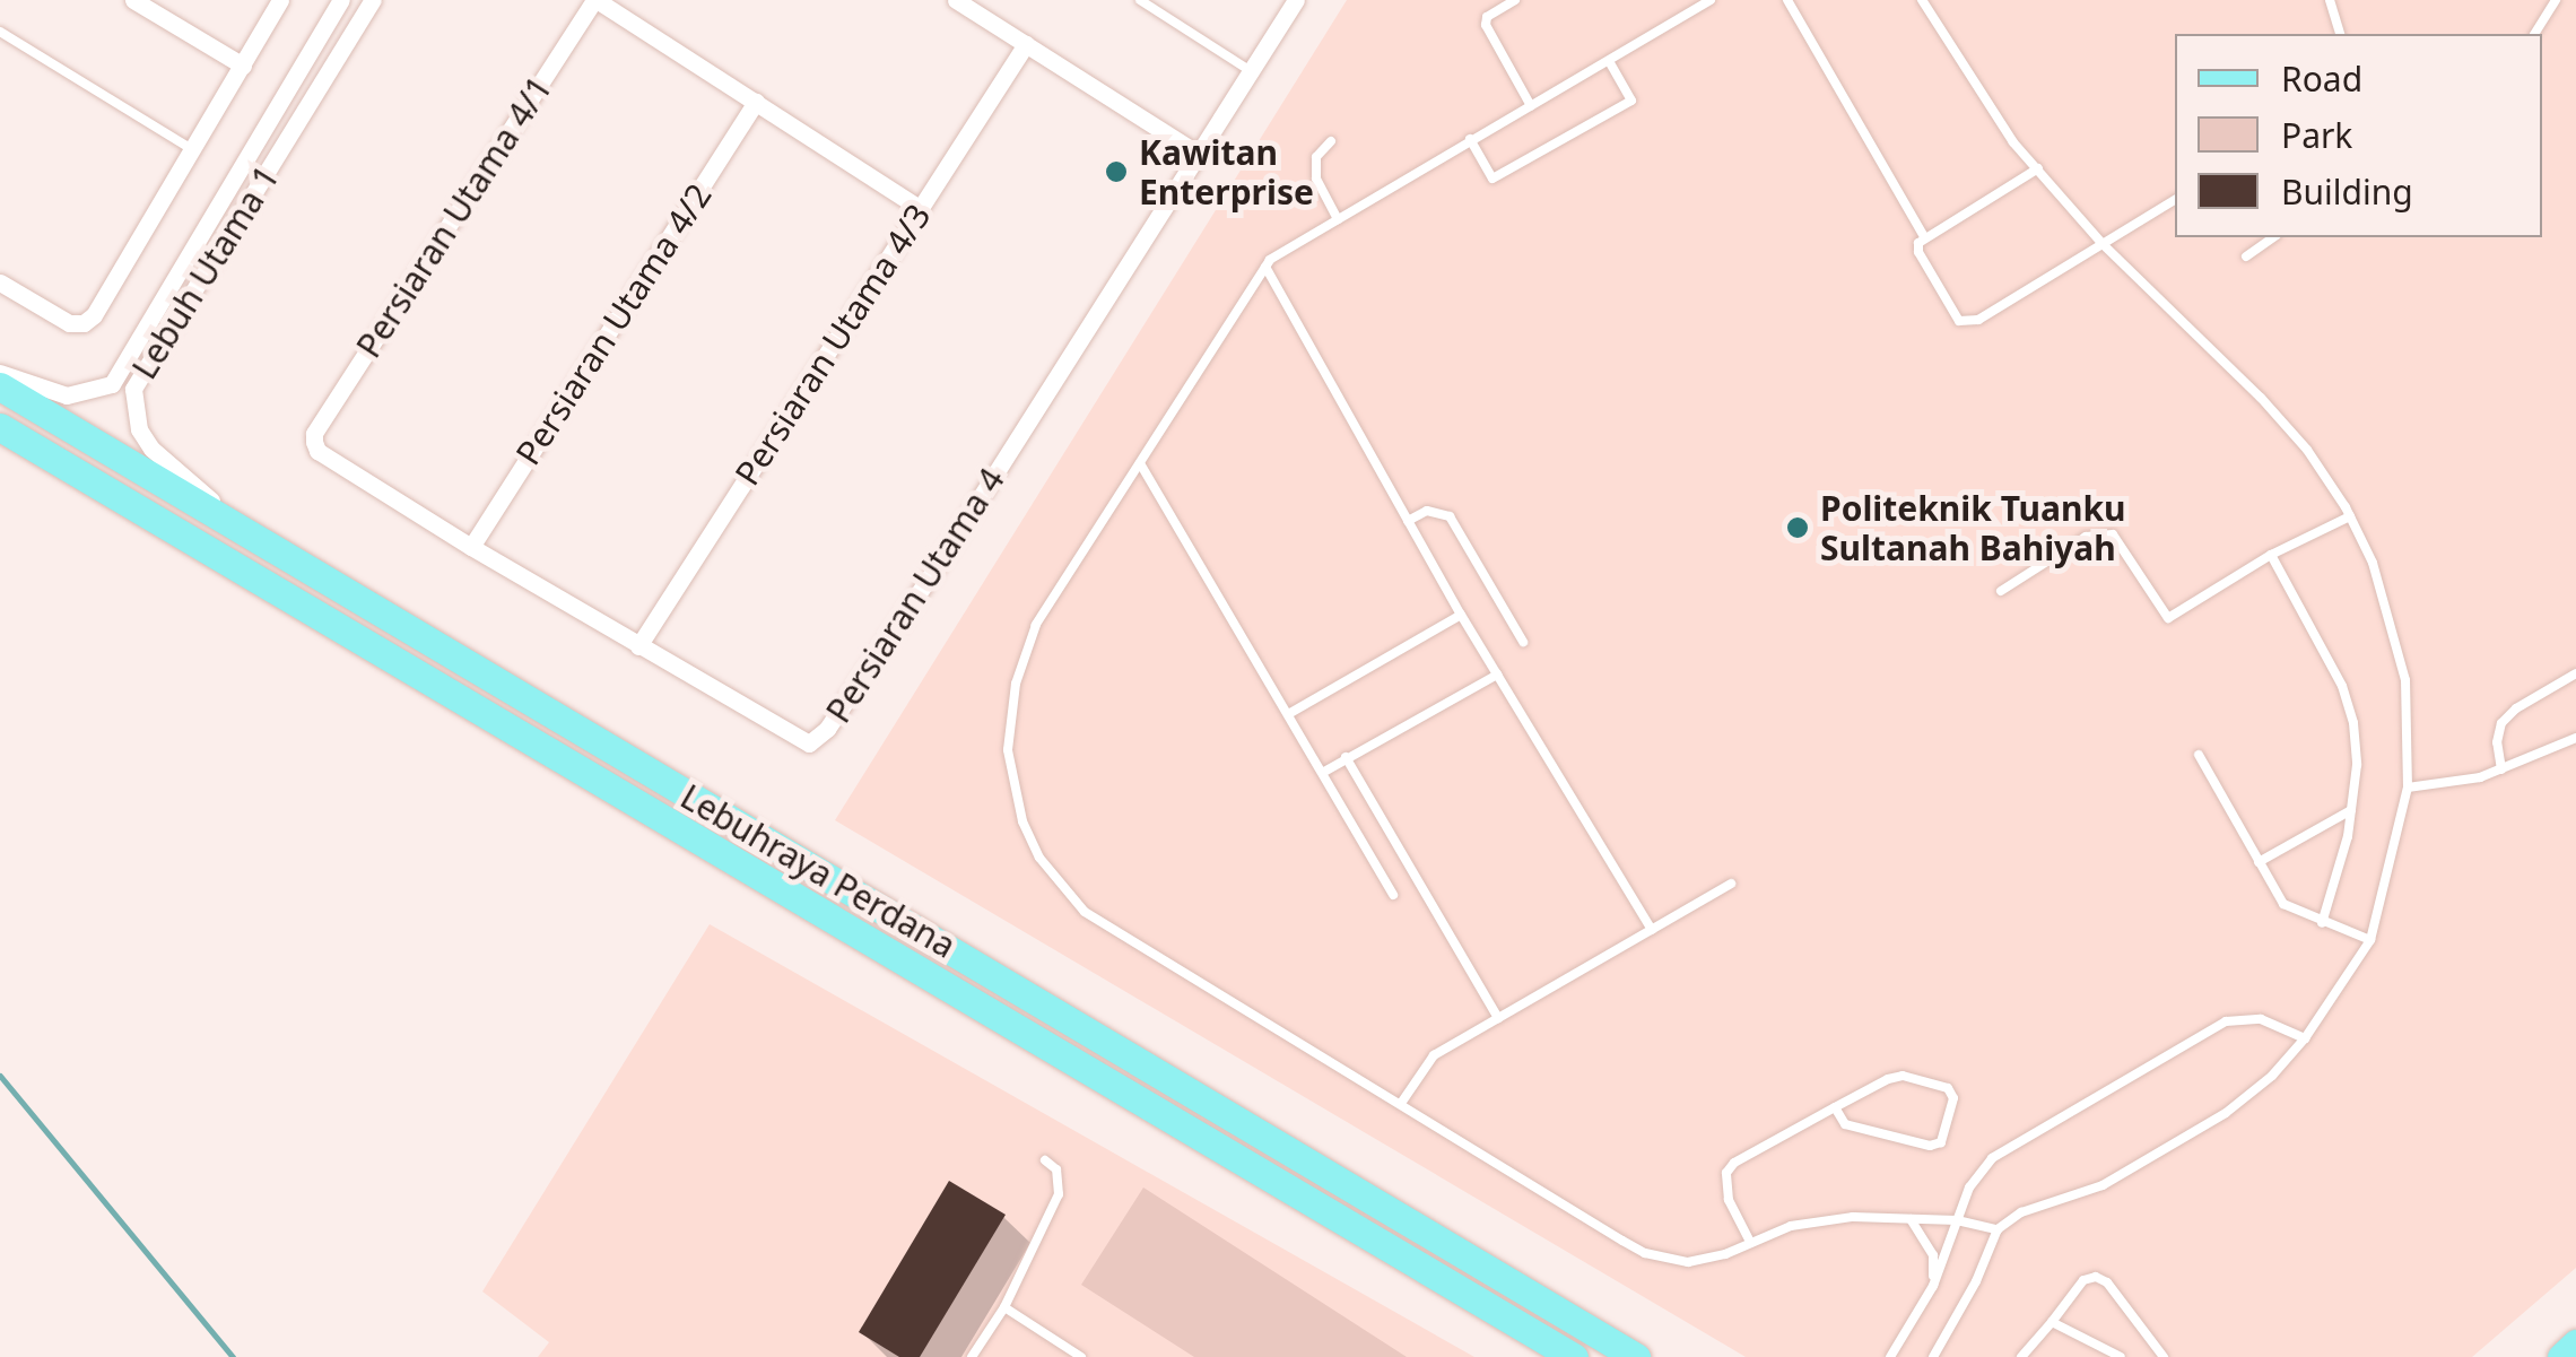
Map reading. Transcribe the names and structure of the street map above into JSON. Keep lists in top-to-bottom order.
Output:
{
  "streets": {
    "main road": ["Lebuhraya Perdana"],
    "street": [
      "Persiaran Utama 4/1",
      "Lebuh Utama 1",
      "Persiaran Utama 4/2",
      "Persiaran Utama 4/3",
      "Persiaran Utama 4"
    ]
  },
  "crossings": [
    ["Persiaran Utama 4/1", "Persiaran Utama 4"],
    ["Lebuh Utama 1", "Lebuhraya Perdana"],
    ["Persiaran Utama 4/2", "Persiaran Utama 4"],
    ["Persiaran Utama 4/3", "Persiaran Utama 4"]
  ],
  "places": ["Kawitan Enterprise", "Politeknik Tuanku Sultanah Bahiyah"],
  "legend": ["Road", "Park", "Building"]
}
